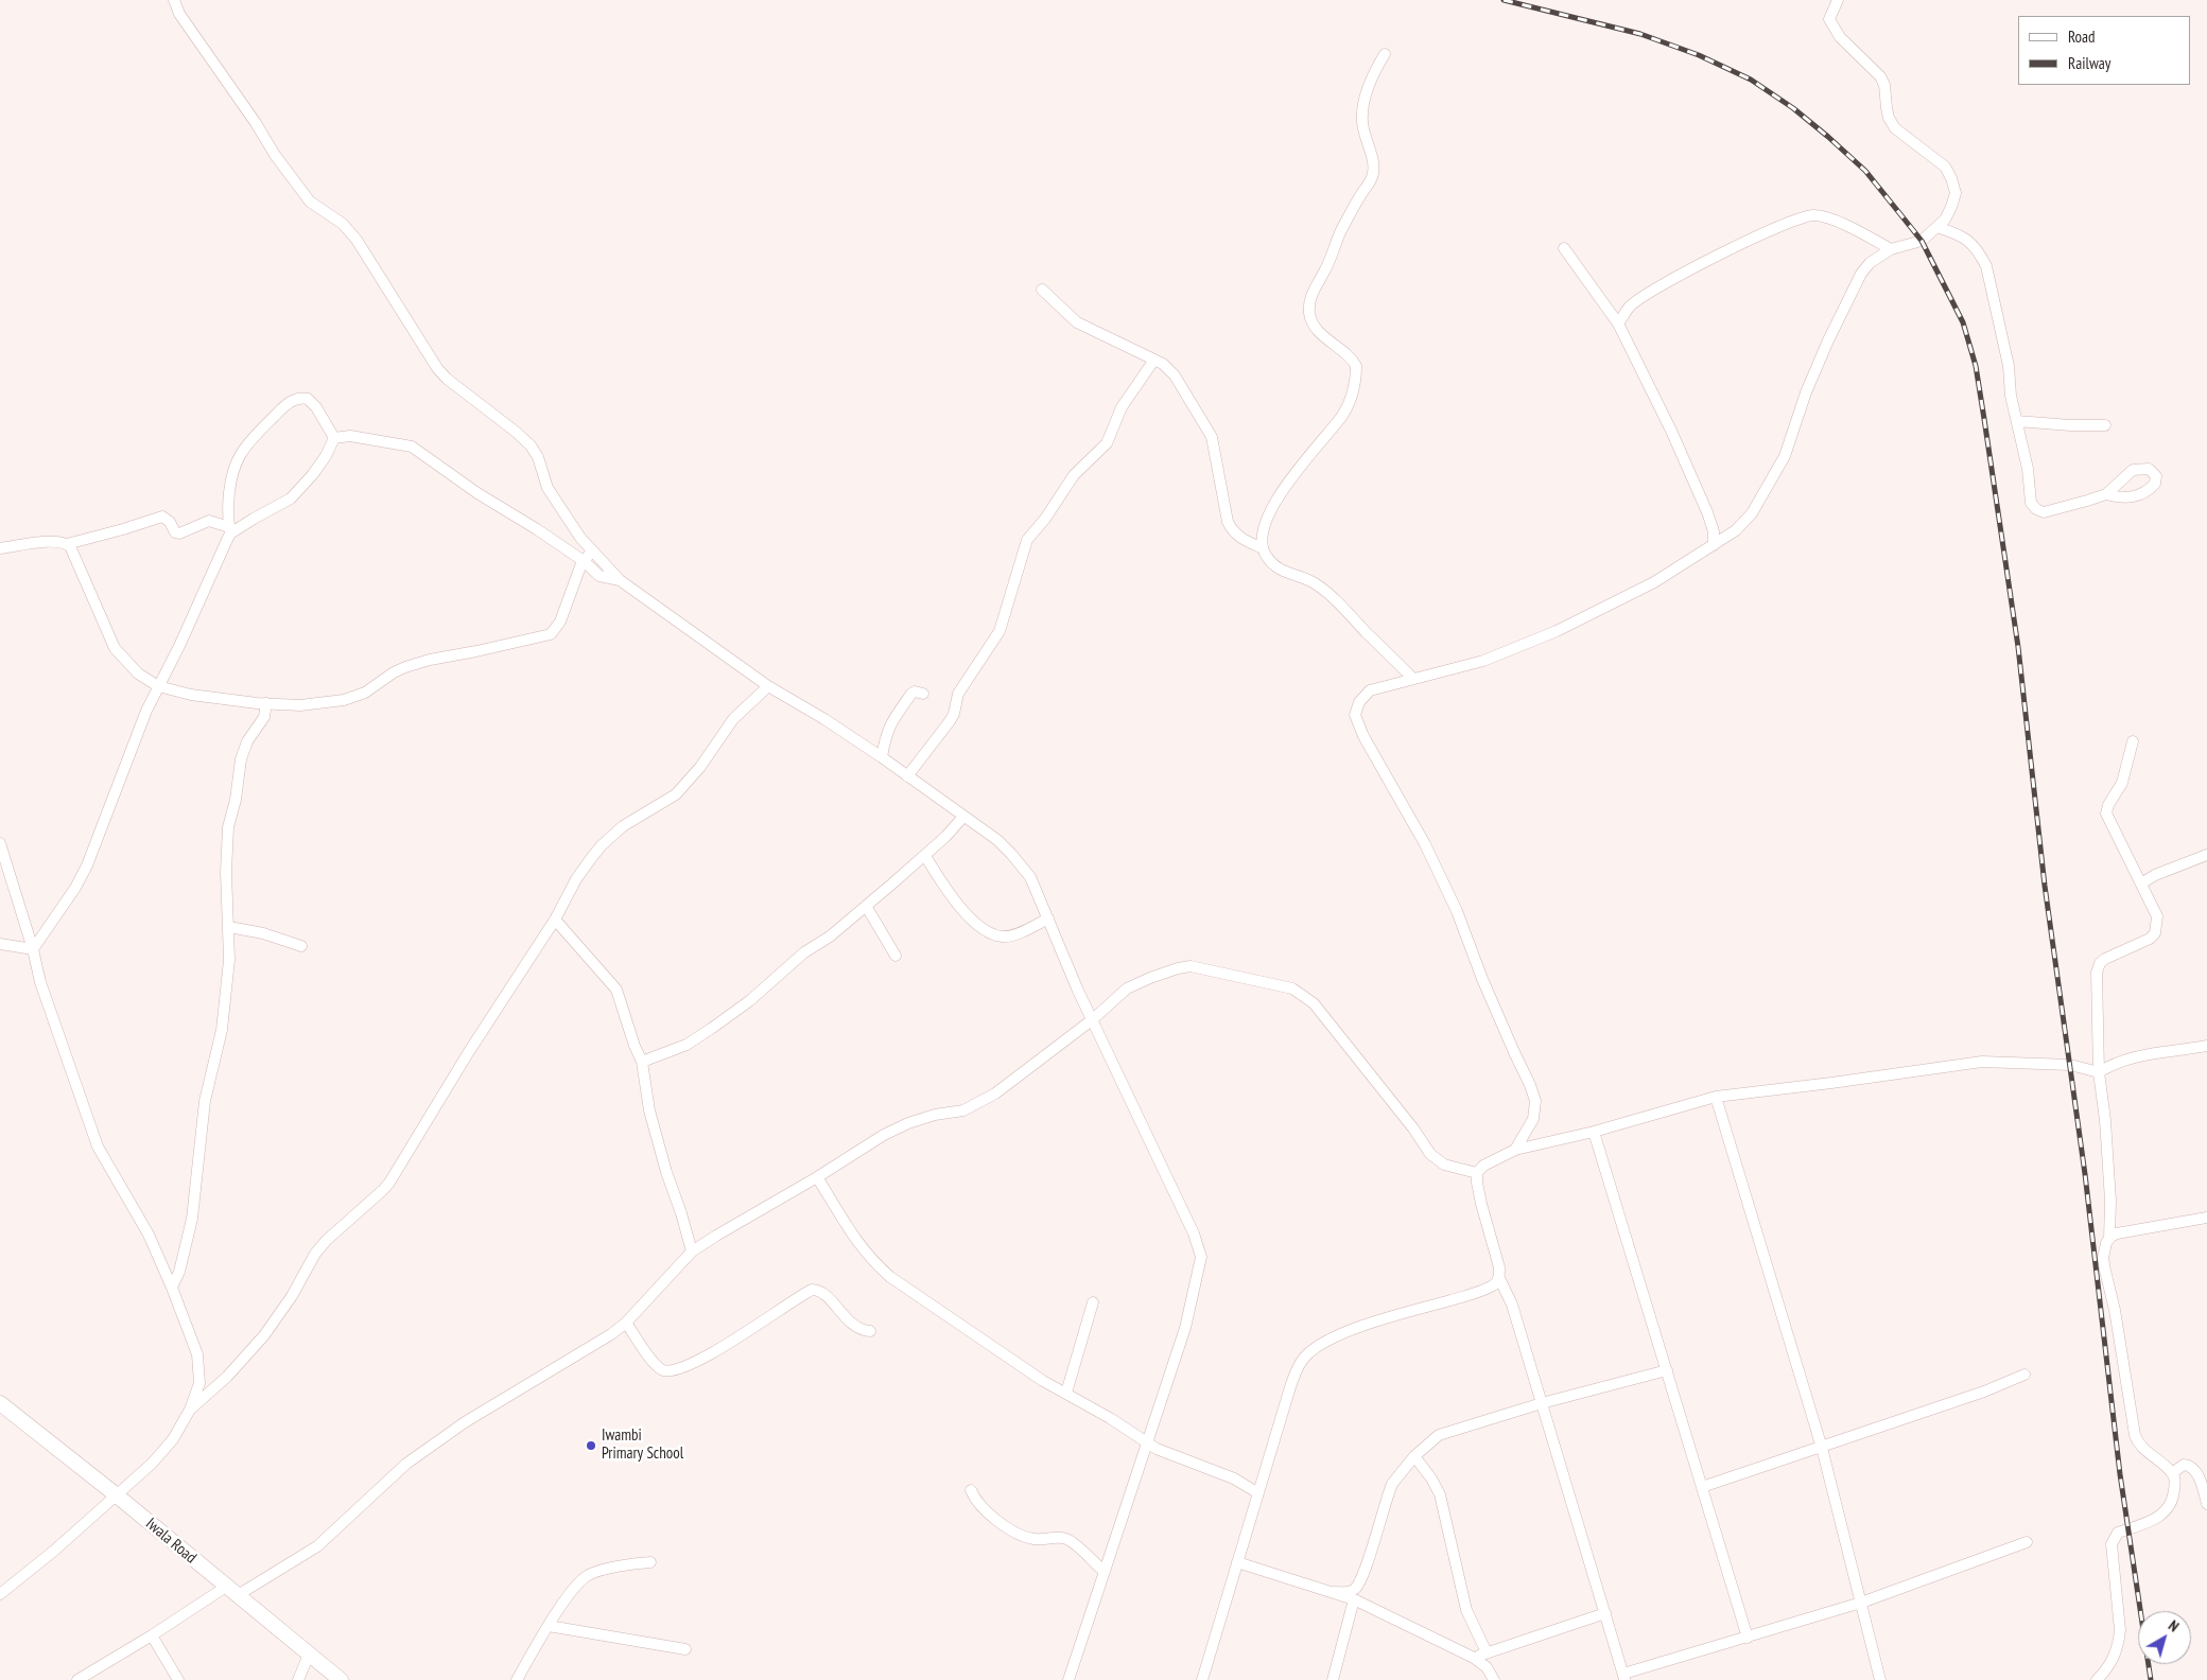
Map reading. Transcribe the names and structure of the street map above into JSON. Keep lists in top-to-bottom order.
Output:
{
  "streets": {
    "street": ["Iwala Road"]
  },
  "places": ["Iwambi Primary School"],
  "legend": ["Road", "Railway"],
  "north": "top right"
}
